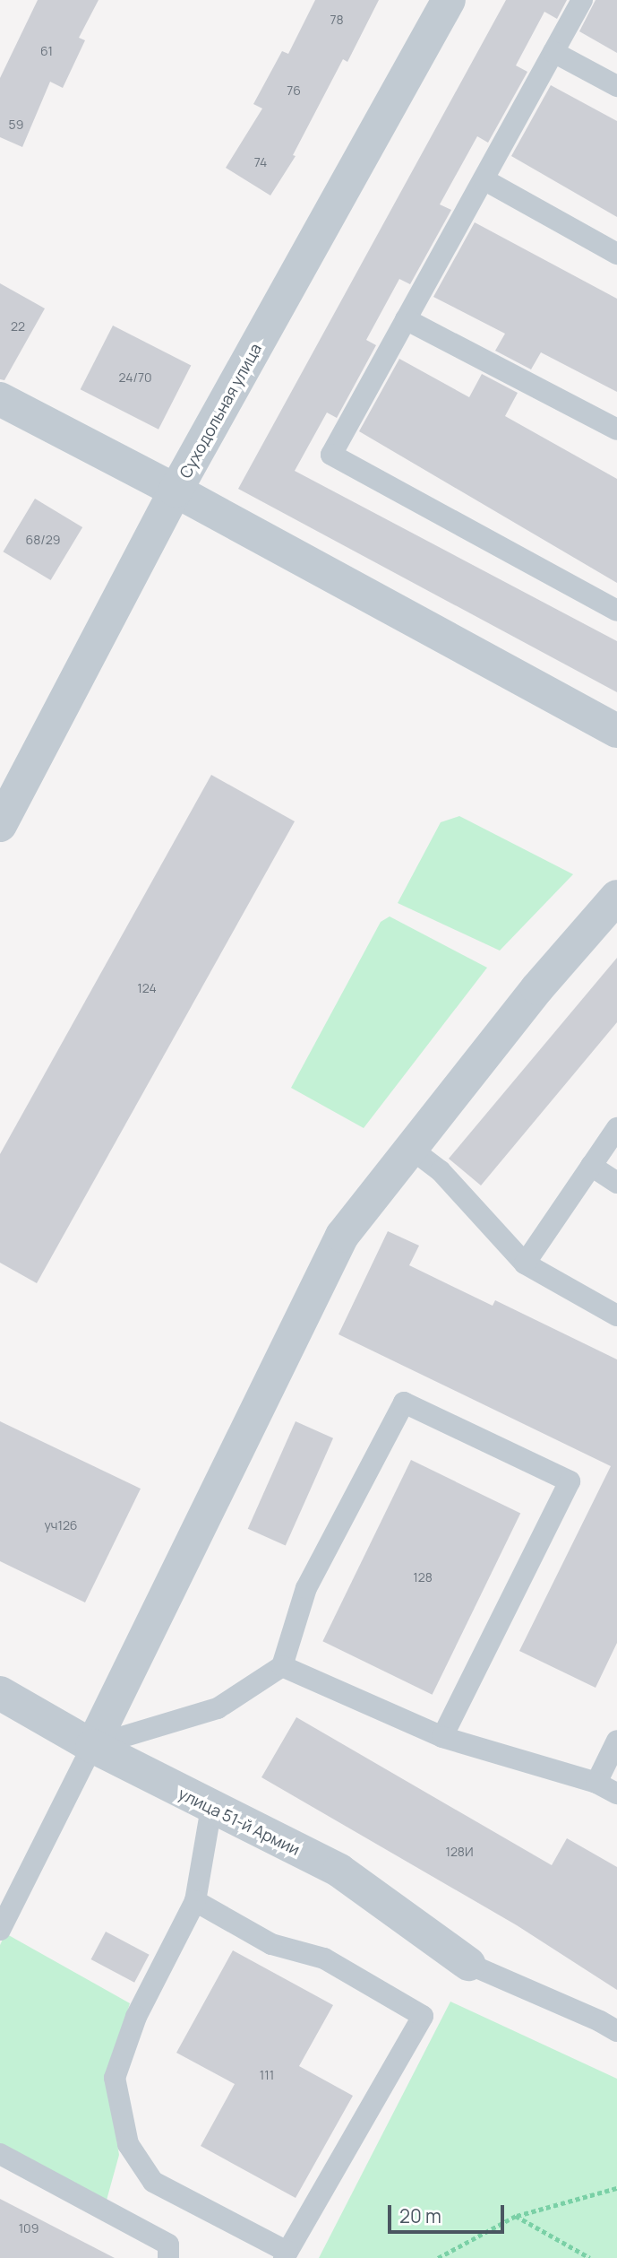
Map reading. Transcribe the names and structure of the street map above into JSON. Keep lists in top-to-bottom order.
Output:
{
  "streets": {
    "street": ["Суходольная улица", "улица 51-й Армии"]
  },
  "house_numbers": [
    "78",
    "61",
    "76",
    "59",
    "74",
    "22",
    "24/70",
    "68/29",
    "124",
    "уч126",
    "128",
    "128И",
    "111",
    "109"
  ],
  "scale_bar": "20 m"
}
